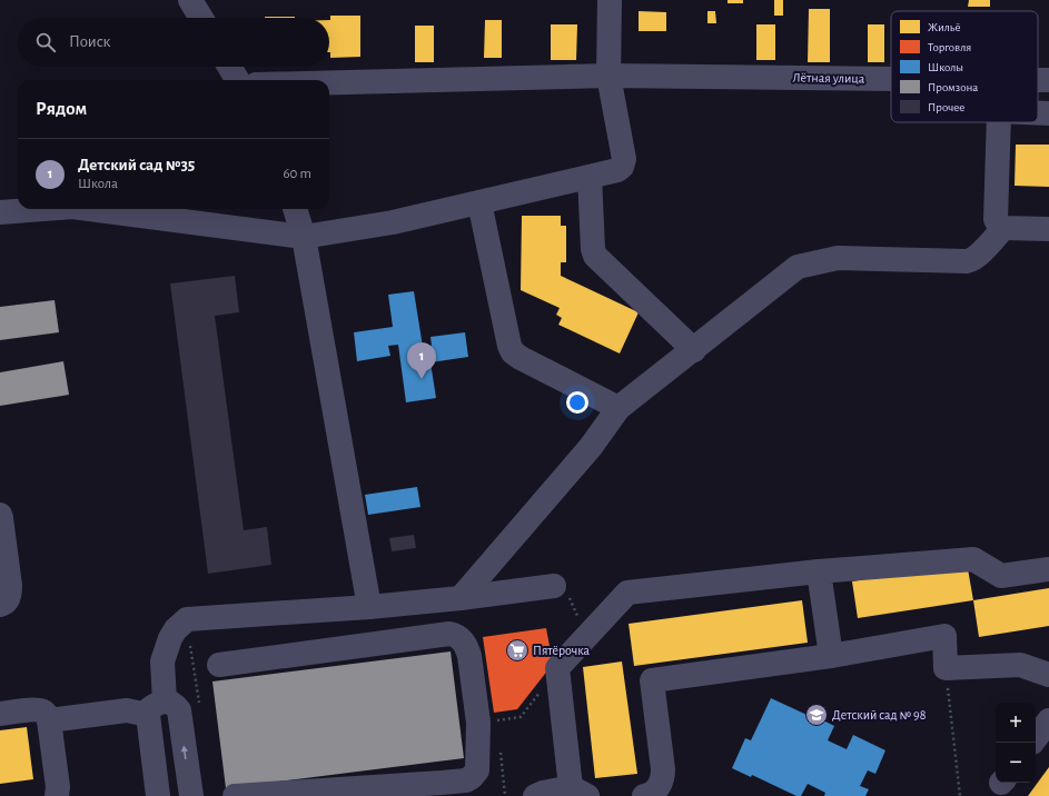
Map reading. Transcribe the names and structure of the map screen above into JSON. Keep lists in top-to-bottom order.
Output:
{
  "streets": {
    "street": ["Лётная улица"]
  },
  "places": {
    "supermarket": ["Пятёрочка"],
    "school or university": ["Детский сад № 98"]
  },
  "legend": [
    "Жильё",
    "Торговля",
    "Школы",
    "Промзона",
    "Прочее"
  ],
  "page": {
    "search": "Поиск",
    "heading": "Рядом",
    "list": [
      {
        "mark": "1",
        "name": "Детский сад №35",
        "note": "Школа",
        "value": "60 m"
      }
    ],
    "pins": "1",
    "map_buttons": ["+", "−"]
  }
}
